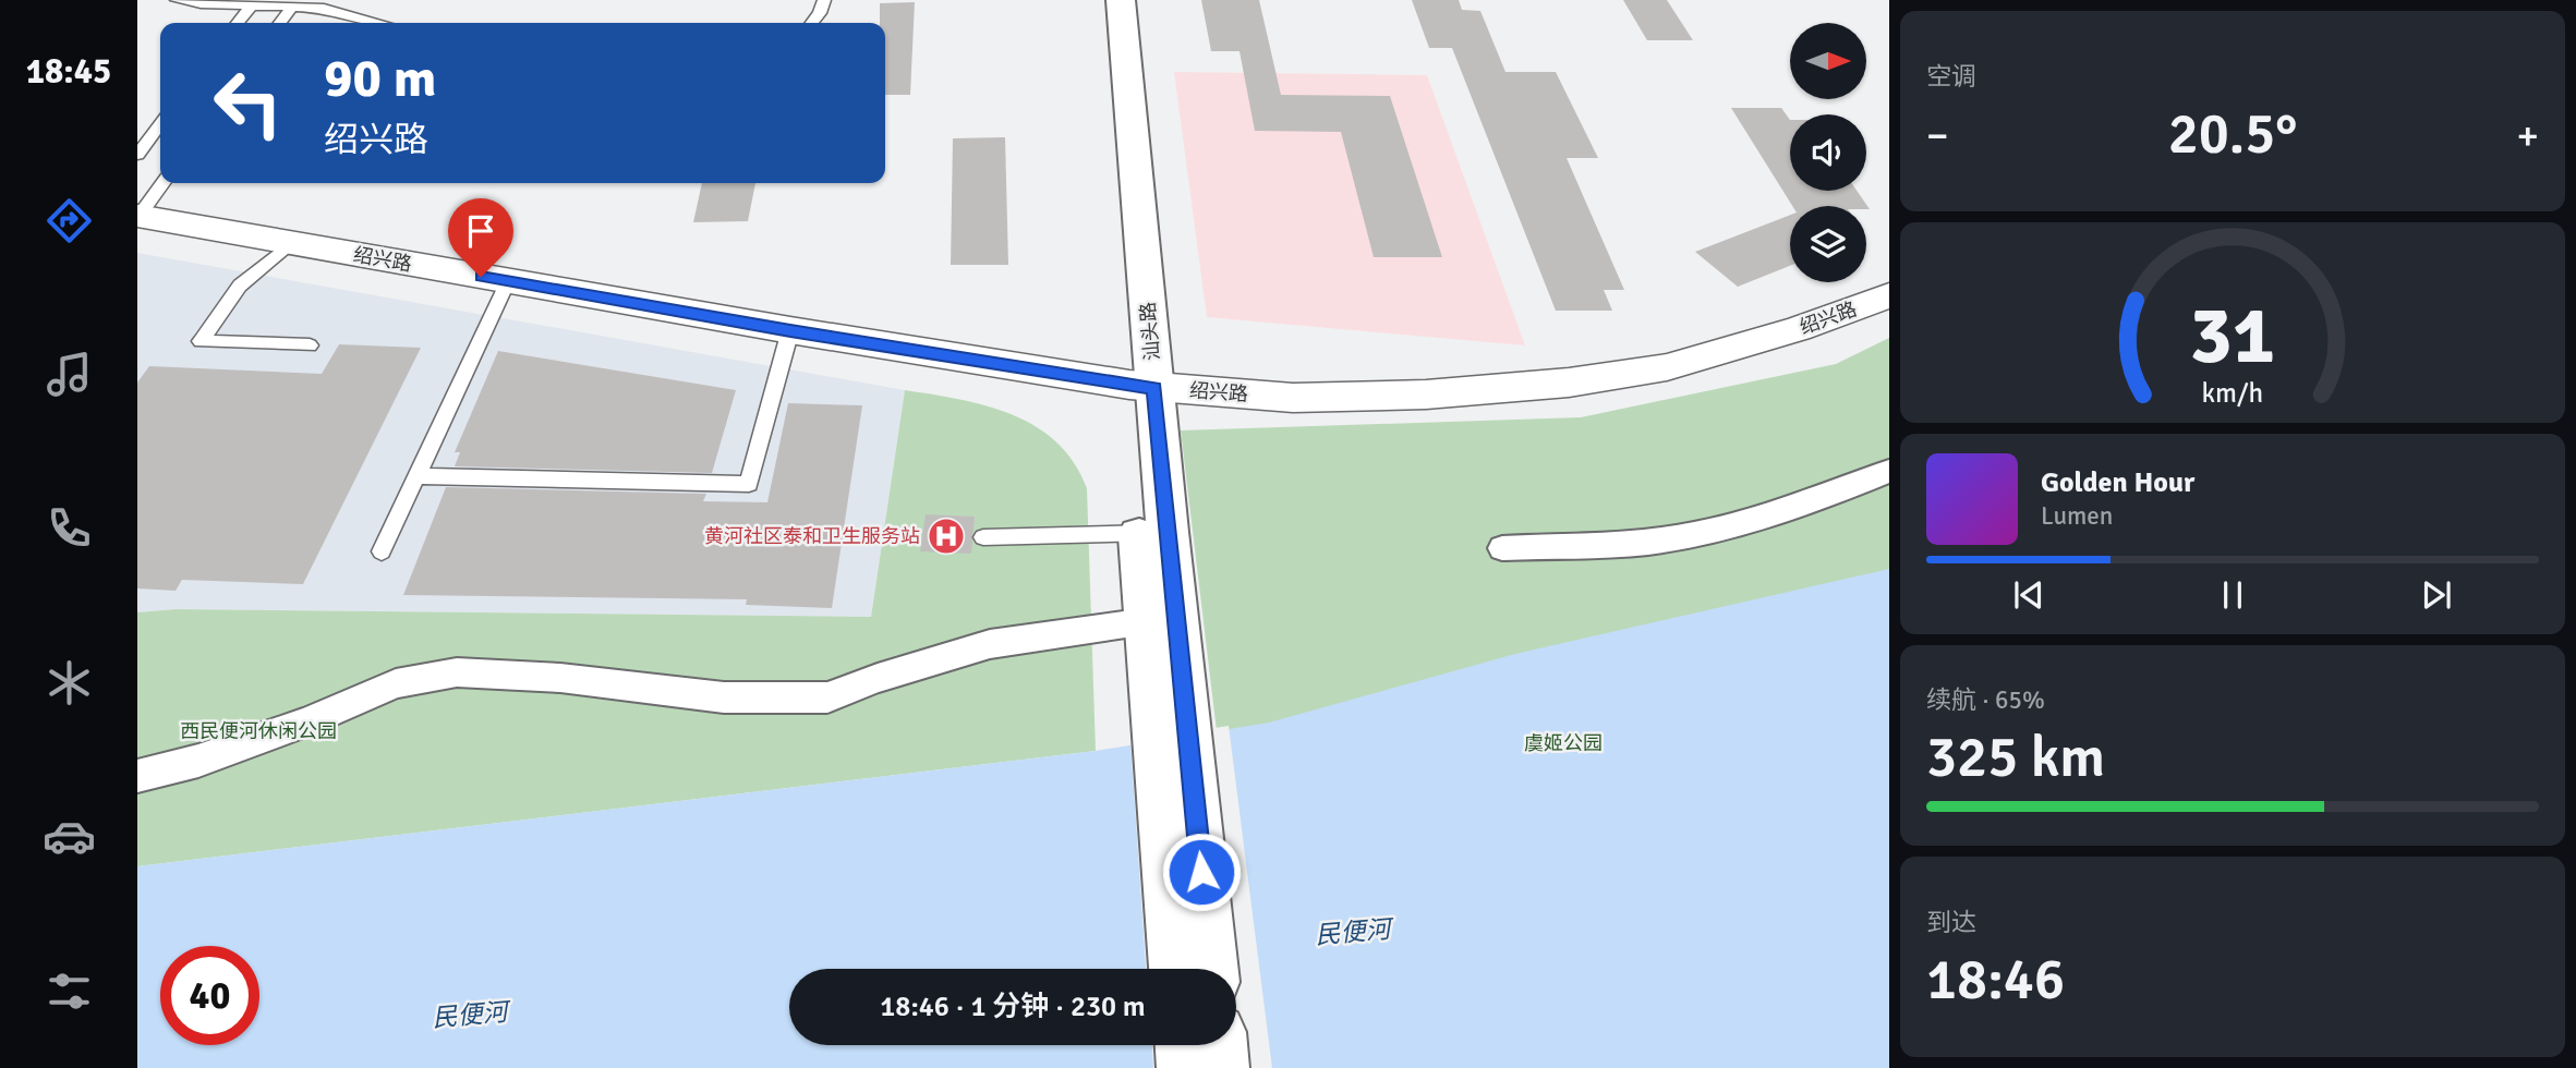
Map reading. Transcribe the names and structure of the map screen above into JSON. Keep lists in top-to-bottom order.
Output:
{
  "streets": {
    "street": ["绍兴路", "汕头路"]
  },
  "crossings": [
    ["绍兴路", "汕头路"]
  ],
  "water": ["民便河"],
  "parks": ["西民便河休闲公园", "虞姬公园"],
  "places": {
    "hospital": ["黄河社区泰和卫生服务站"]
  },
  "north": "right",
  "page": {
    "tabs": "18:45",
    "tile": [
      "空调",
      ["续航 · 65%", "325 km"],
      ["到达", "18:46"]
    ],
    "turn": ["90 m", "绍兴路"],
    "heat": ["−", "20.5°", "+"],
    "song": ["Golden Hour", "Lumen"],
    "limit": "40",
    "trip": "18:46 · 1 分钟 · 230 m",
    "gauge": ["31", "km/h"]
  }
}
